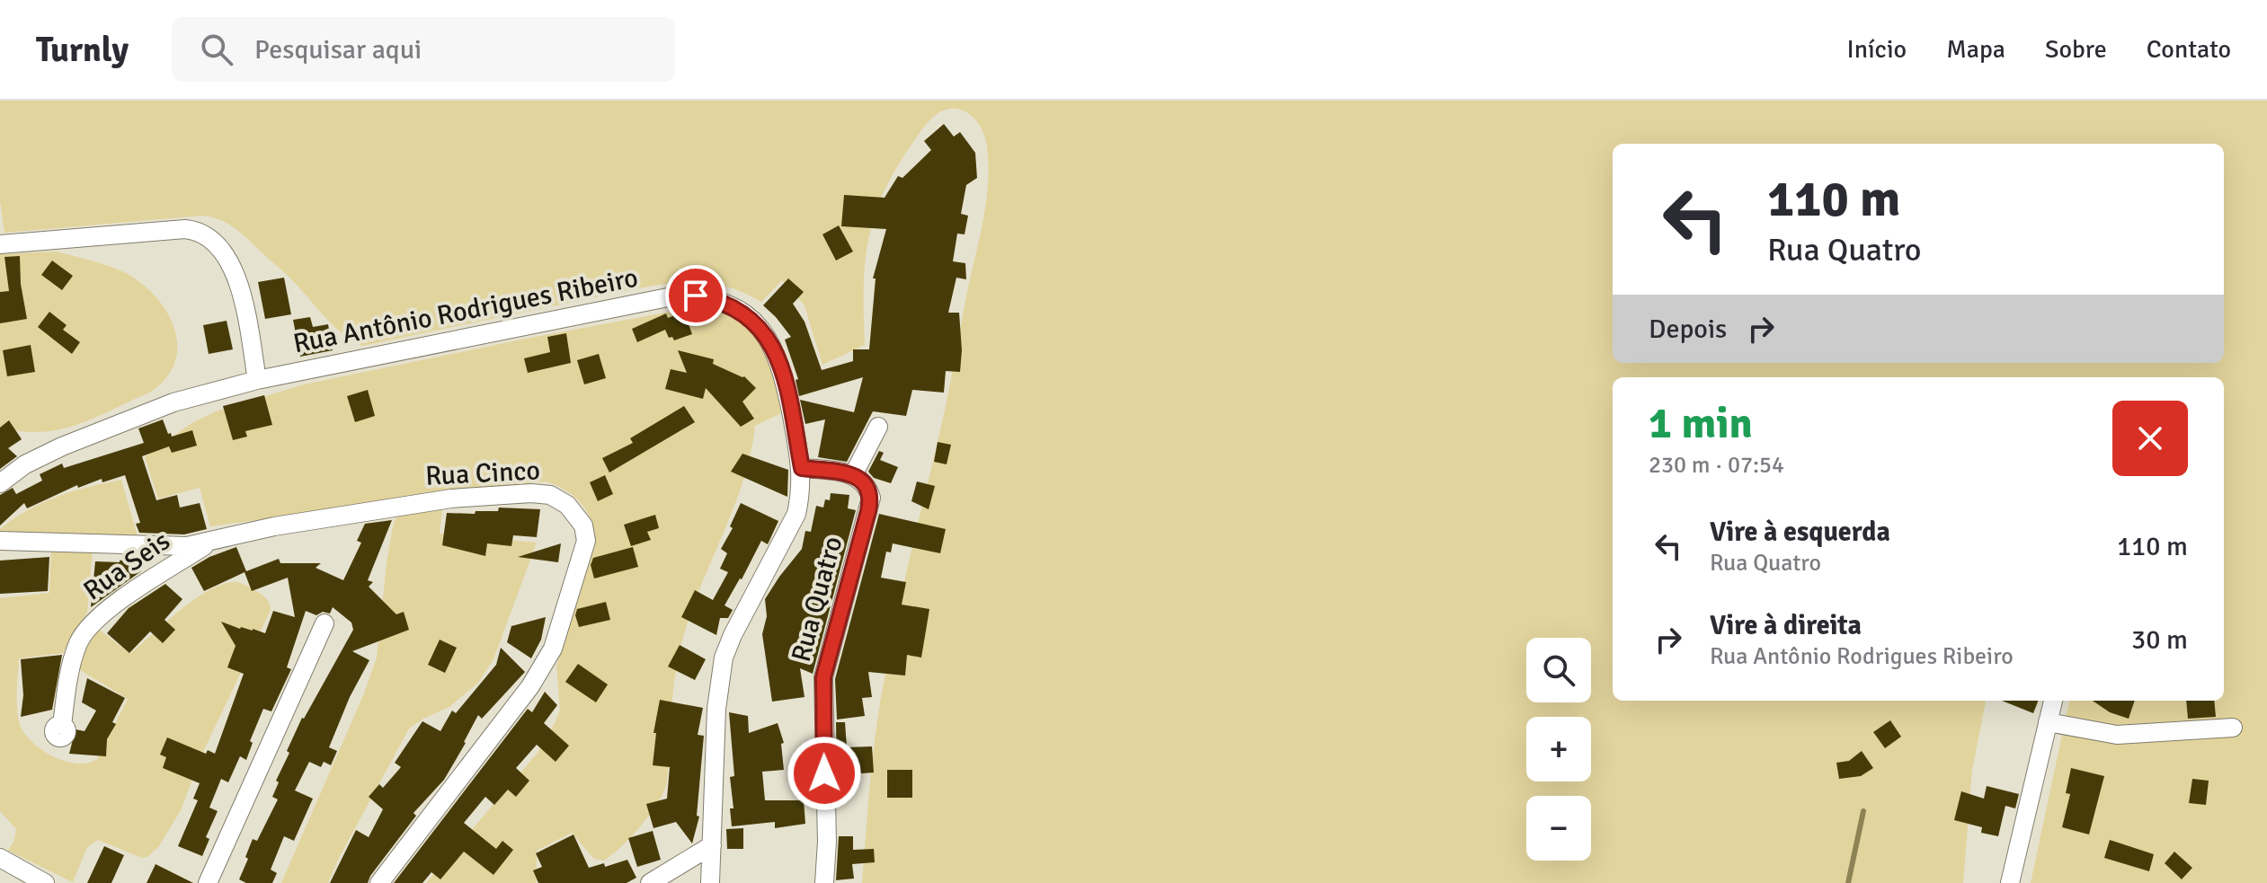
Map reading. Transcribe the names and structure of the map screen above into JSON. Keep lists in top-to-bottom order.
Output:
{
  "streets": {
    "street": [
      "Rua Antônio Rodrigues Ribeiro",
      "Rua Cinco",
      "Rua Seis",
      "Rua Quatro"
    ]
  },
  "crossings": [
    ["Rua Cinco", "Rua Seis"]
  ],
  "page": {
    "header": "Turnly",
    "search": "Pesquisar aqui",
    "nav": [
      "Início",
      "Mapa",
      "Sobre",
      "Contato"
    ],
    "turn": ["110 m", "Rua Quatro"],
    "then": "Depois",
    "heading": ["1 min", "230 m · 07:54"],
    "list": [
      {
        "name": "Vire à esquerda",
        "note": "Rua Quatro",
        "value": "110 m"
      },
      {
        "name": "Vire à direita",
        "note": "Rua Antônio Rodrigues Ribeiro",
        "value": "30 m"
      }
    ],
    "map_buttons": ["+", "−"]
  }
}
